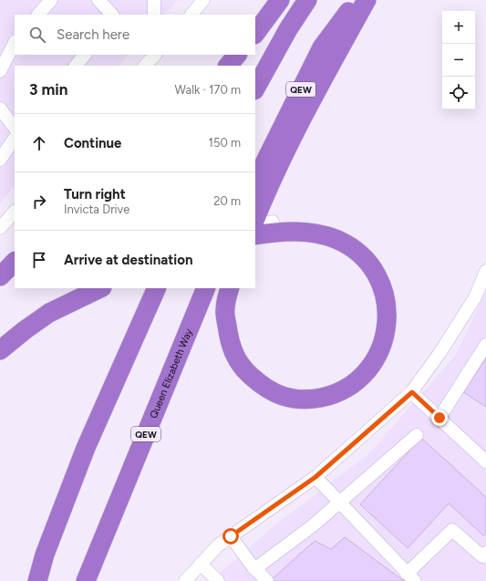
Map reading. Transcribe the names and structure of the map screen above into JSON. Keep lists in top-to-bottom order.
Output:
{
  "streets": {
    "highway": ["QEW", "Queen Elizabeth Way"]
  },
  "page": {
    "map_buttons": ["+", "−"],
    "search": "Search here",
    "heading": ["3 min", "Walk · 170 m"],
    "list": [
      ["Continue", "150 m"],
      ["Turn right", "Invicta Drive", "20 m"],
      "Arrive at destination"
    ]
  }
}
